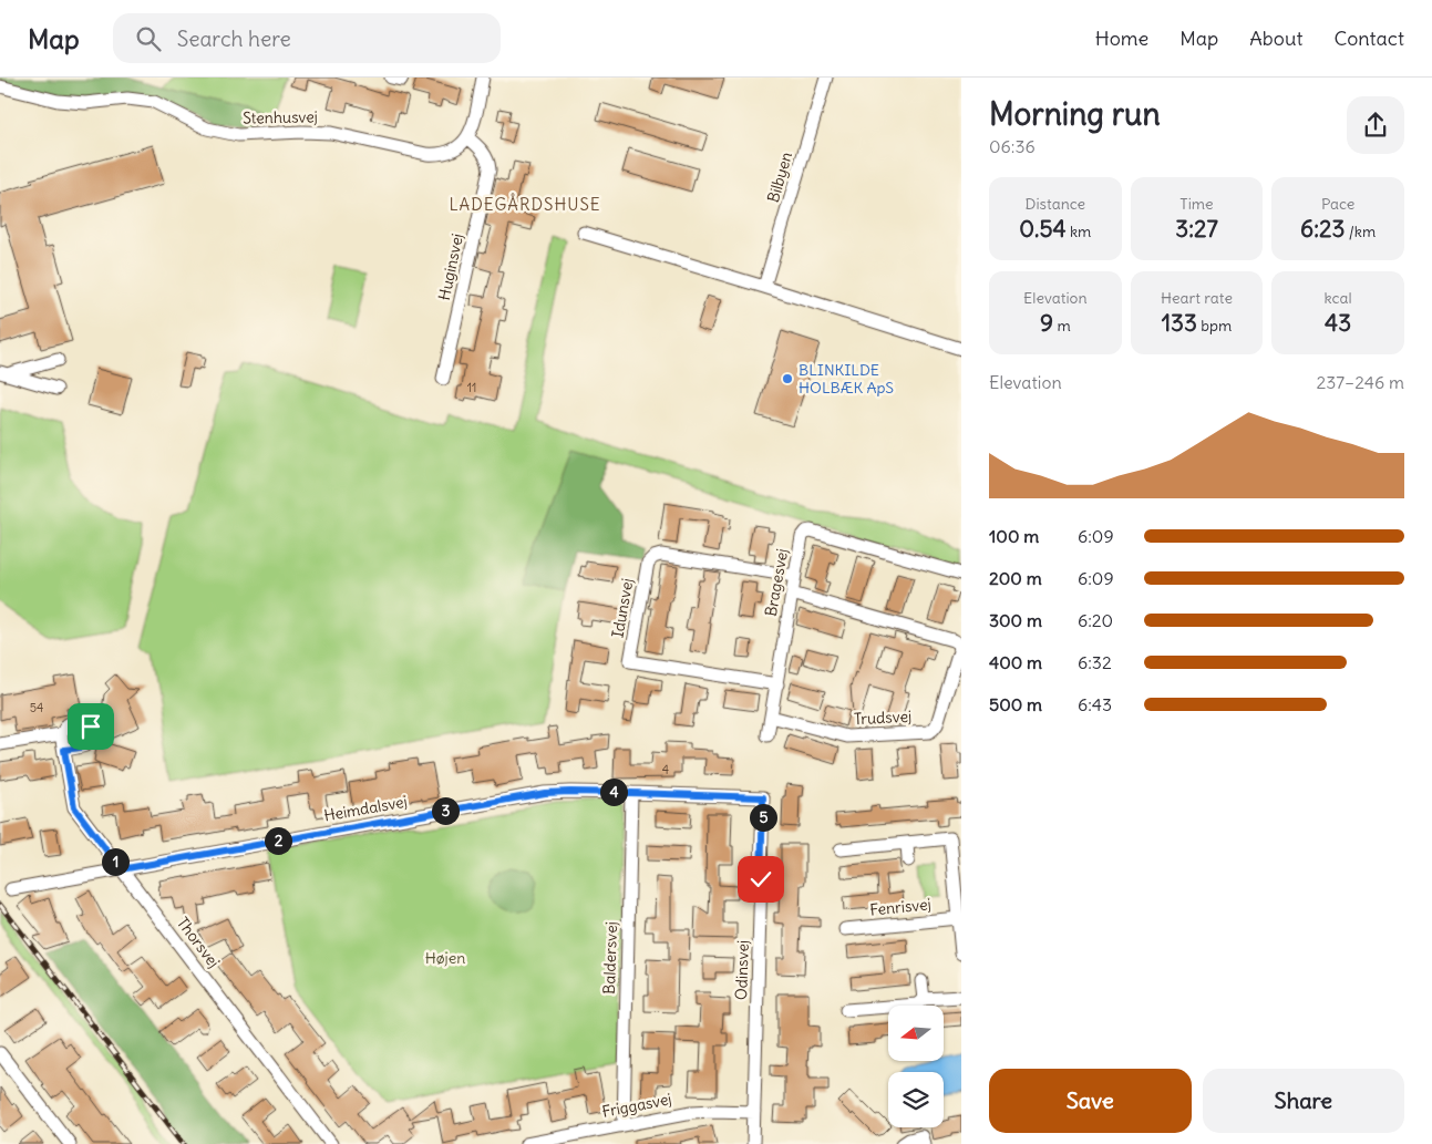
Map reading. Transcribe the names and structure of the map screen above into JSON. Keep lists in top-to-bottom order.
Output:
{
  "streets": {
    "street": [
      "Stenhusvej",
      "Bilbyen",
      "Huginsvej",
      "Bragesvej",
      "Idunsvej",
      "Trudsvej",
      "Heimdalsvej",
      "Fenrisvej",
      "Thorsvej",
      "Baldersvej",
      "Odinsvej",
      "Friggasvej"
    ]
  },
  "crossings": [
    ["Stenhusvej", "Huginsvej"],
    ["Bragesvej", "Idunsvej"],
    ["Bragesvej", "Trudsvej"],
    ["Heimdalsvej", "Thorsvej"],
    ["Heimdalsvej", "Baldersvej"],
    ["Heimdalsvej", "Odinsvej"],
    ["Baldersvej", "Friggasvej"],
    ["Odinsvej", "Friggasvej"]
  ],
  "districts": ["LADEGÅRDSHUSE"],
  "parks": ["Højen"],
  "places": ["BLINKILDE HOLBÆK ApS"],
  "house_numbers": ["11", "54", "4"],
  "north": "left",
  "page": {
    "header": "Map",
    "search": "Search here",
    "nav": [
      "Home",
      "Map",
      "About",
      "Contact"
    ],
    "heading": ["Morning run", "06:36"],
    "stats": [
      ["Distance", "0.54 km"],
      ["Time", "3:27"],
      ["Pace", "6:23 /km"],
      ["Elevation", "9 m"],
      ["Heart rate", "133 bpm"],
      ["kcal", "43"]
    ],
    "chart": ["Elevation", "237–246 m"],
    "list": [
      {
        "name": "100 m",
        "note": "6:09"
      },
      {
        "name": "200 m",
        "note": "6:09"
      },
      {
        "name": "300 m",
        "note": "6:20"
      },
      {
        "name": "400 m",
        "note": "6:32"
      },
      {
        "name": "500 m",
        "note": "6:43"
      }
    ],
    "pins": [
      "4",
      "3",
      "5",
      "2",
      "1"
    ],
    "buttons": ["Save", "Share"]
  }
}
